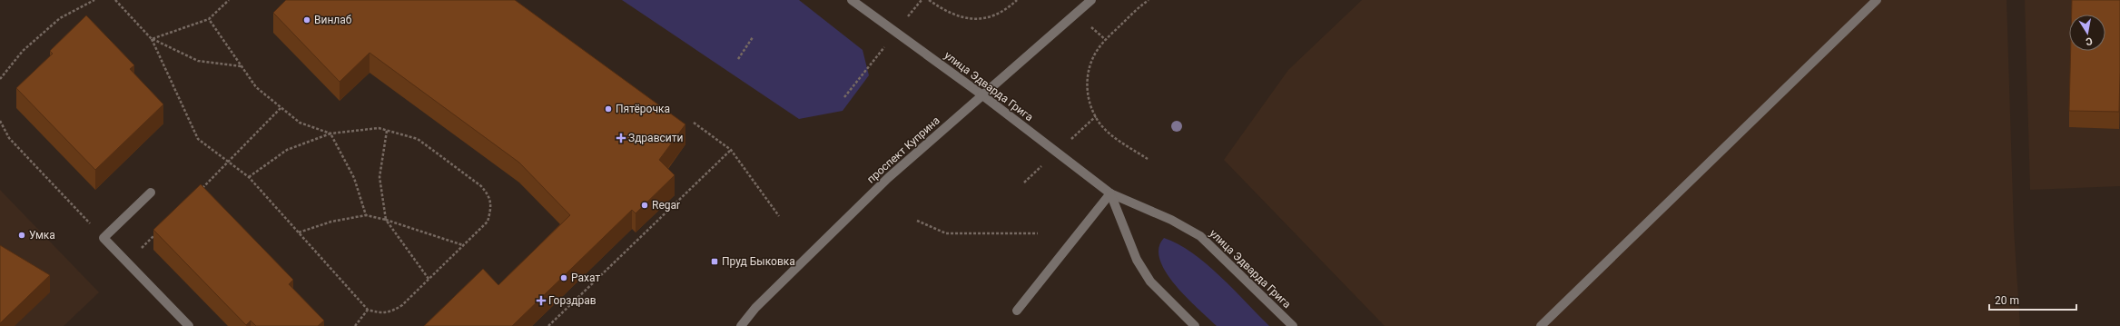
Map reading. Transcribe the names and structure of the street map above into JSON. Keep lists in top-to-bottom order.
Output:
{
  "streets": {
    "street": ["улица Эдварда Грига", "проспект Куприна"]
  },
  "crossings": [
    ["улица Эдварда Грига", "проспект Куприна"]
  ],
  "places": {
    "other": [
      "Винлаб",
      "Пятёрочка",
      "Regar",
      "Умка",
      "Рахат"
    ],
    "health": ["Здравсити", "Горздрав"],
    "transit": ["Пруд Быковка"]
  },
  "scale_bar": "20 m",
  "north": "bottom"
}
